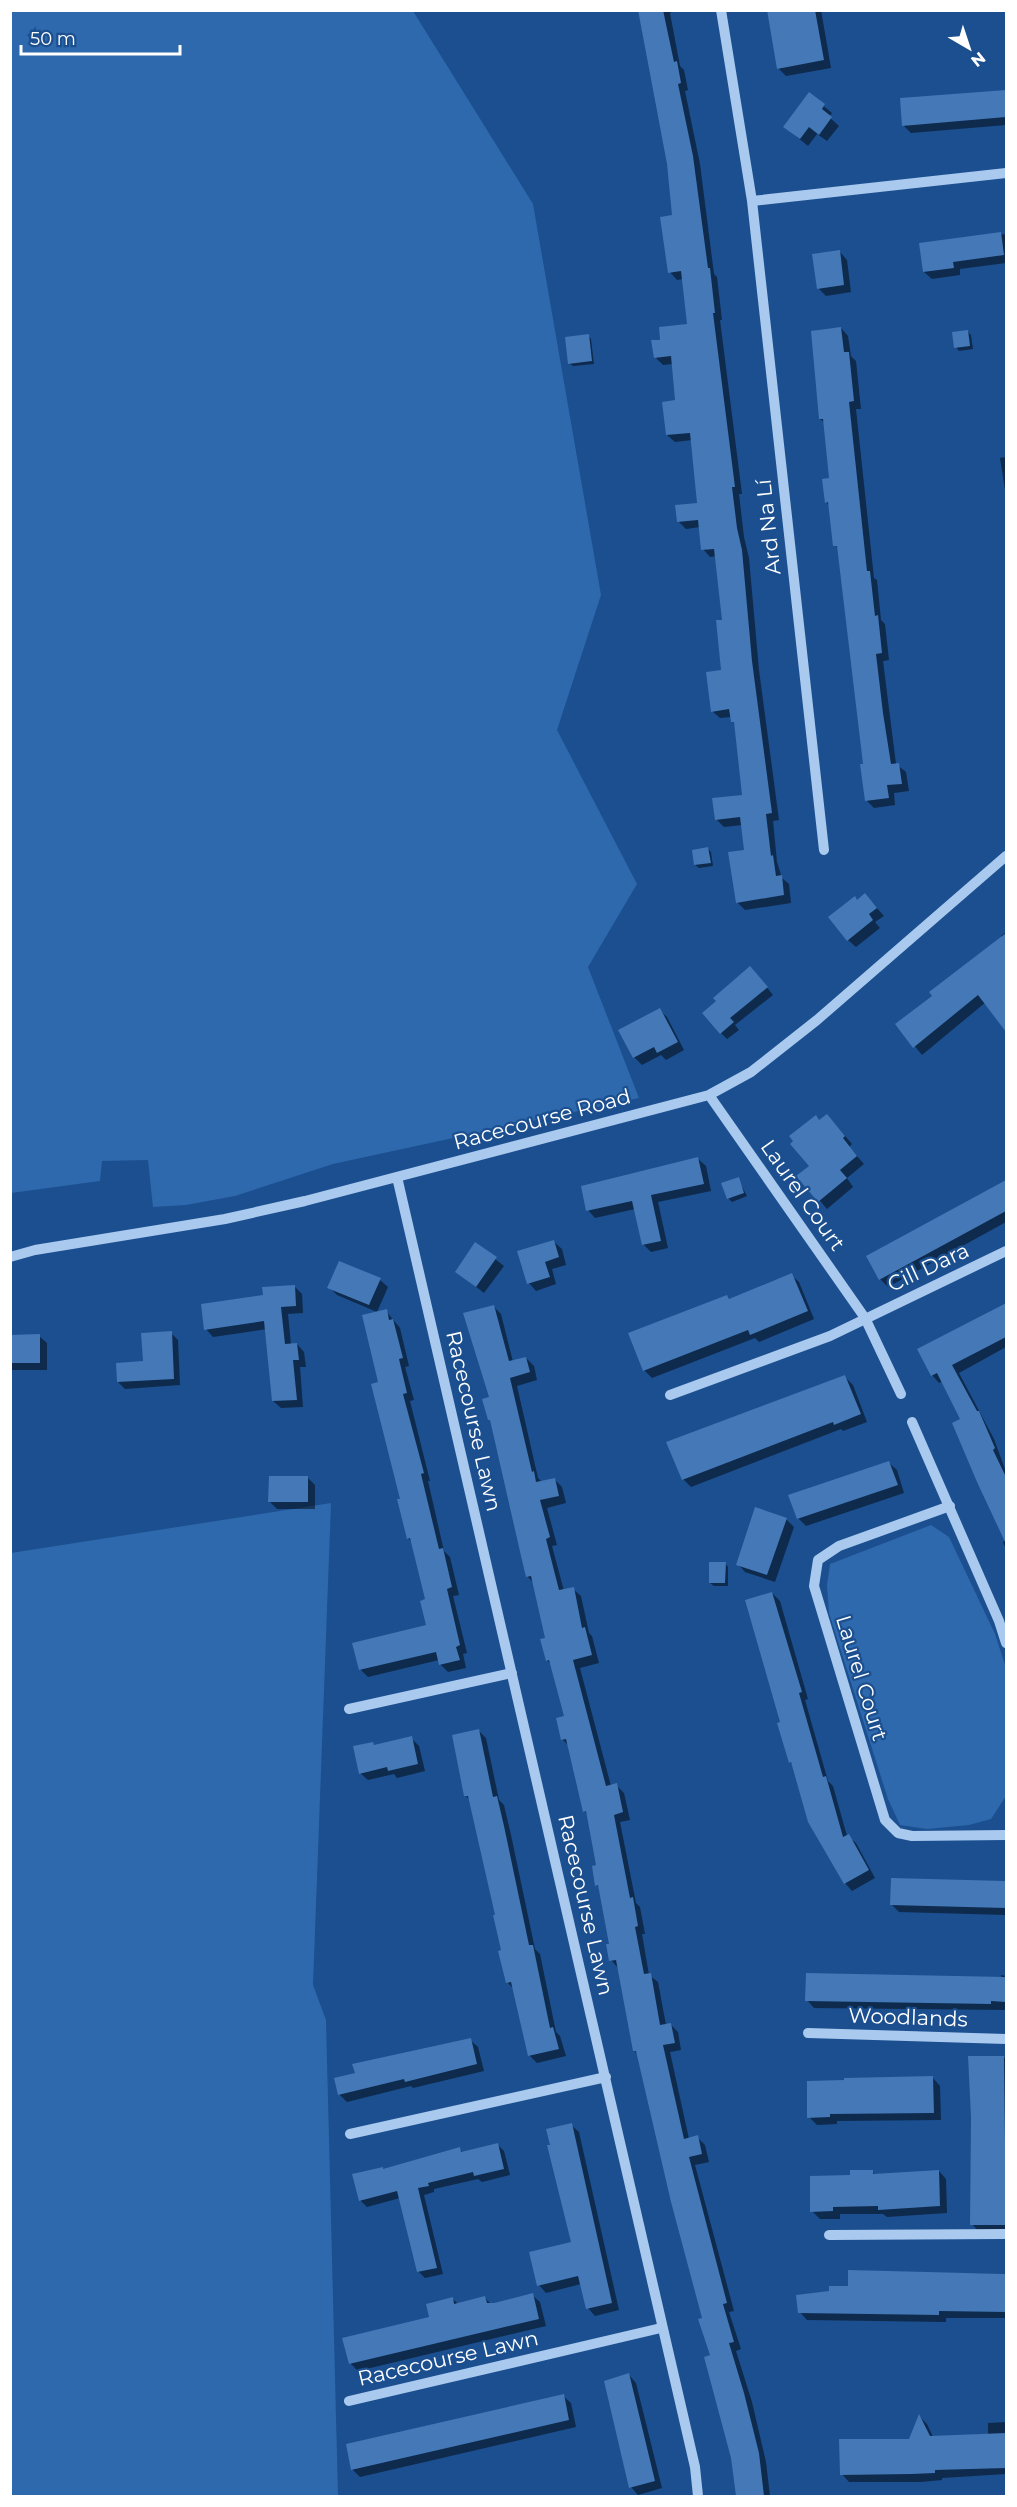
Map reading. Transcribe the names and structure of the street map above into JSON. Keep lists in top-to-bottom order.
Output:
{
  "streets": {
    "street": [
      "Ard Na Lí",
      "Racecourse Road",
      "Laurel Court",
      "Cill Dara",
      "Racecourse Lawn",
      "Woodlands"
    ]
  },
  "crossings": [
    ["Racecourse Road", "Laurel Court"],
    ["Racecourse Road", "Racecourse Lawn"],
    ["Laurel Court", "Cill Dara"]
  ],
  "scale_bar": "50 m",
  "north": "bottom right"
}
